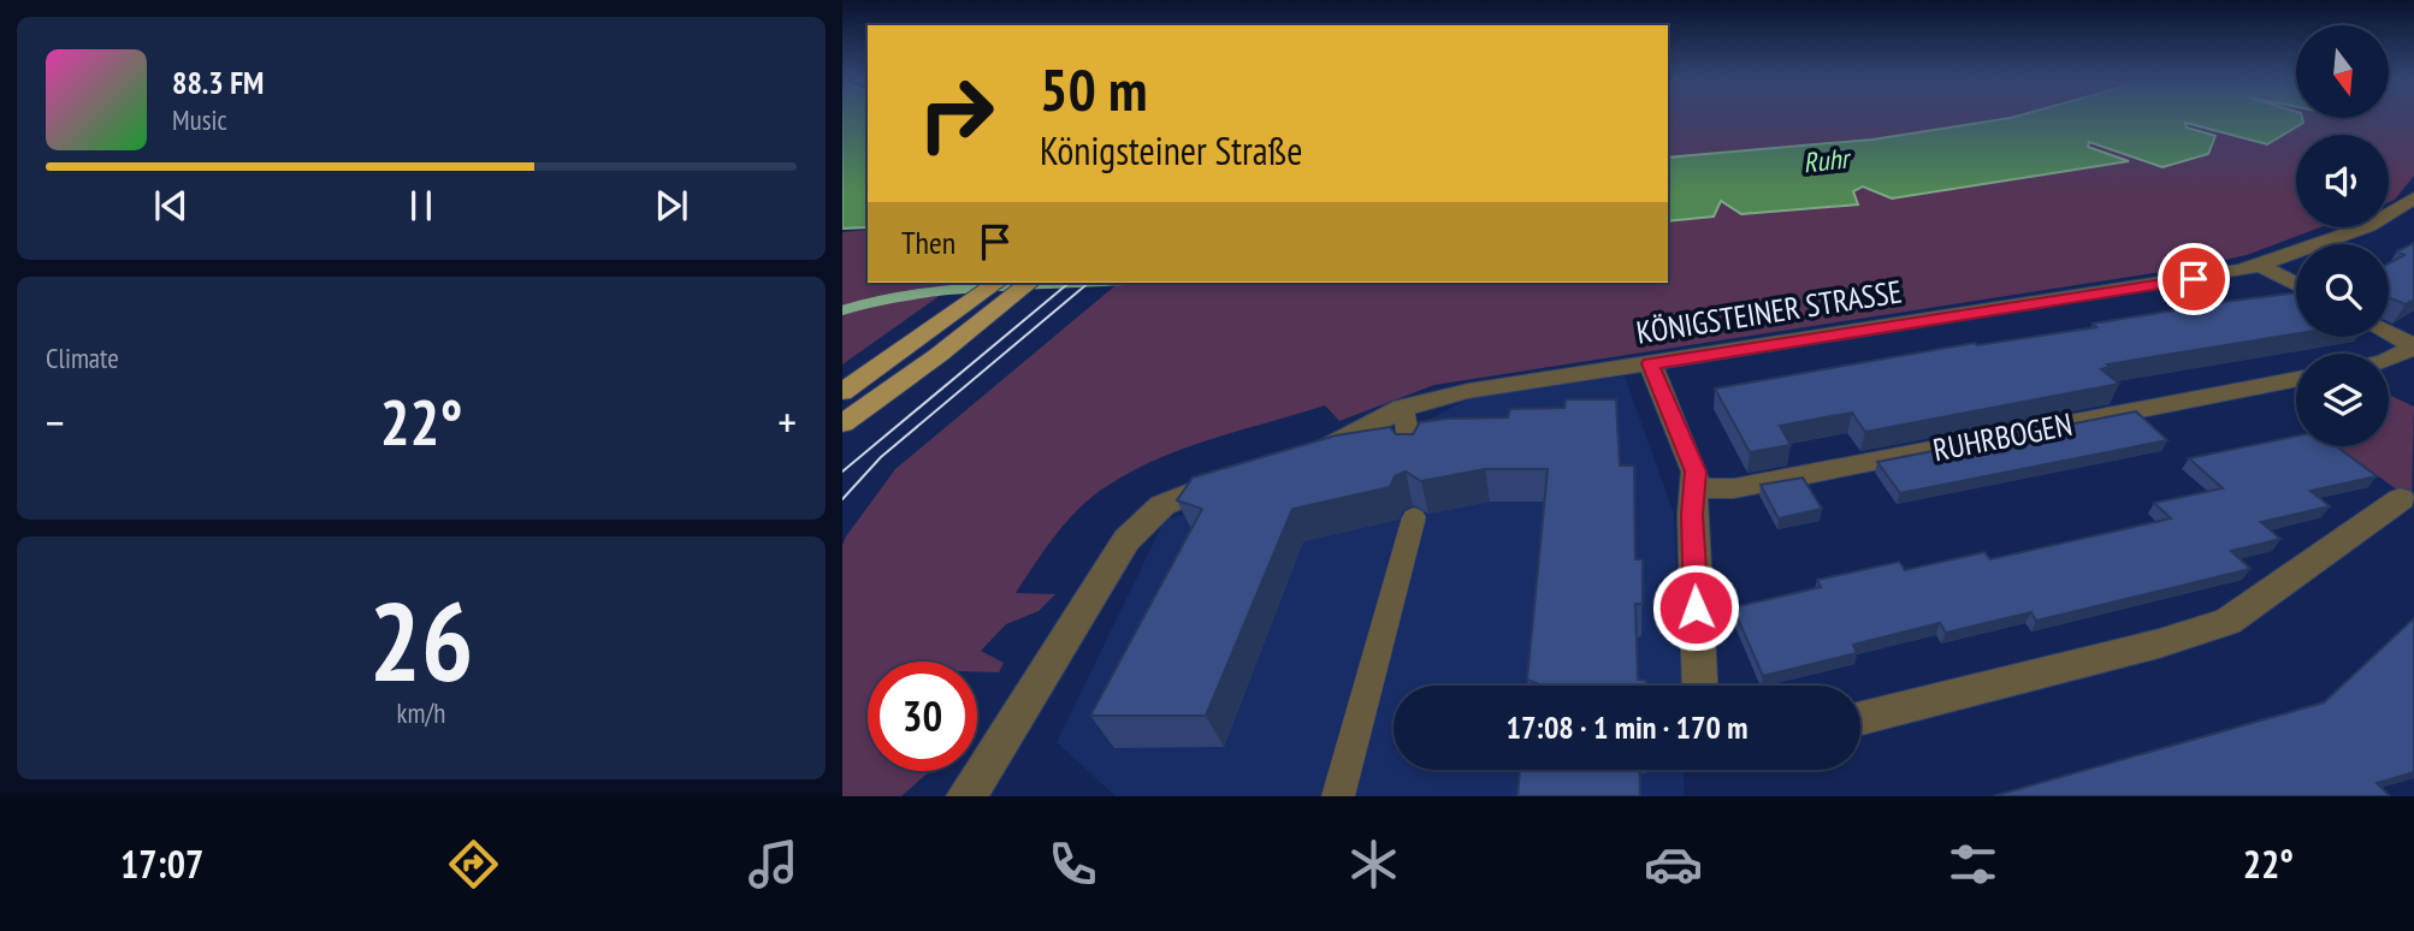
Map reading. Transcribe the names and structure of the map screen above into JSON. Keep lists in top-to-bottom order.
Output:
{
  "streets": {
    "street": ["KÖNIGSTEINER STRASSE", "RUHRBOGEN"]
  },
  "water": ["Ruhr"],
  "north": "bottom",
  "page": {
    "turn": ["50 m", "Königsteiner Straße"],
    "song": ["88.3 FM", "Music"],
    "then": "Then",
    "tile": [
      "Climate",
      ["26", "km/h"]
    ],
    "heat": ["−", "22°", "+"],
    "limit": "30",
    "trip": "17:08 · 1 min · 170 m",
    "tabs": ["17:07", "22°"]
  }
}
